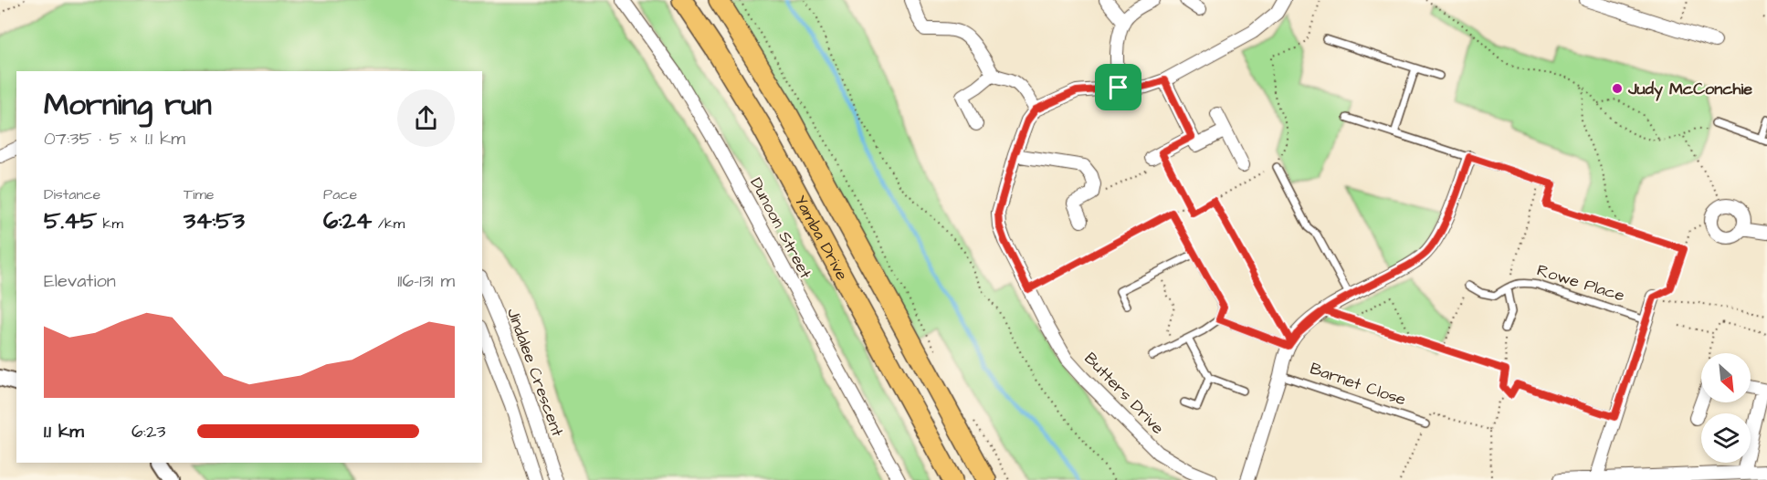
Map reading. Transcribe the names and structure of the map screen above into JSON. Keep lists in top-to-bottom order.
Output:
{
  "streets": {
    "main road": ["Yamba Drive"],
    "street": ["Dunoon Street", "Jindalee Crescent", "Butters Drive"],
    "lane": ["Rowe Place", "Barnet Close"]
  },
  "places": ["Judy McConchie"],
  "north": "bottom right",
  "page": {
    "heading": ["Morning run", "07:35 · 5 × 1.1 km"],
    "stats": [
      ["Distance", "5.45 km"],
      ["Time", "34:53"],
      ["Pace", "6:24 /km"]
    ],
    "chart": ["Elevation", "116–131 m"],
    "list": [
      {
        "name": "1.1 km",
        "note": "6:23"
      }
    ]
  }
}
